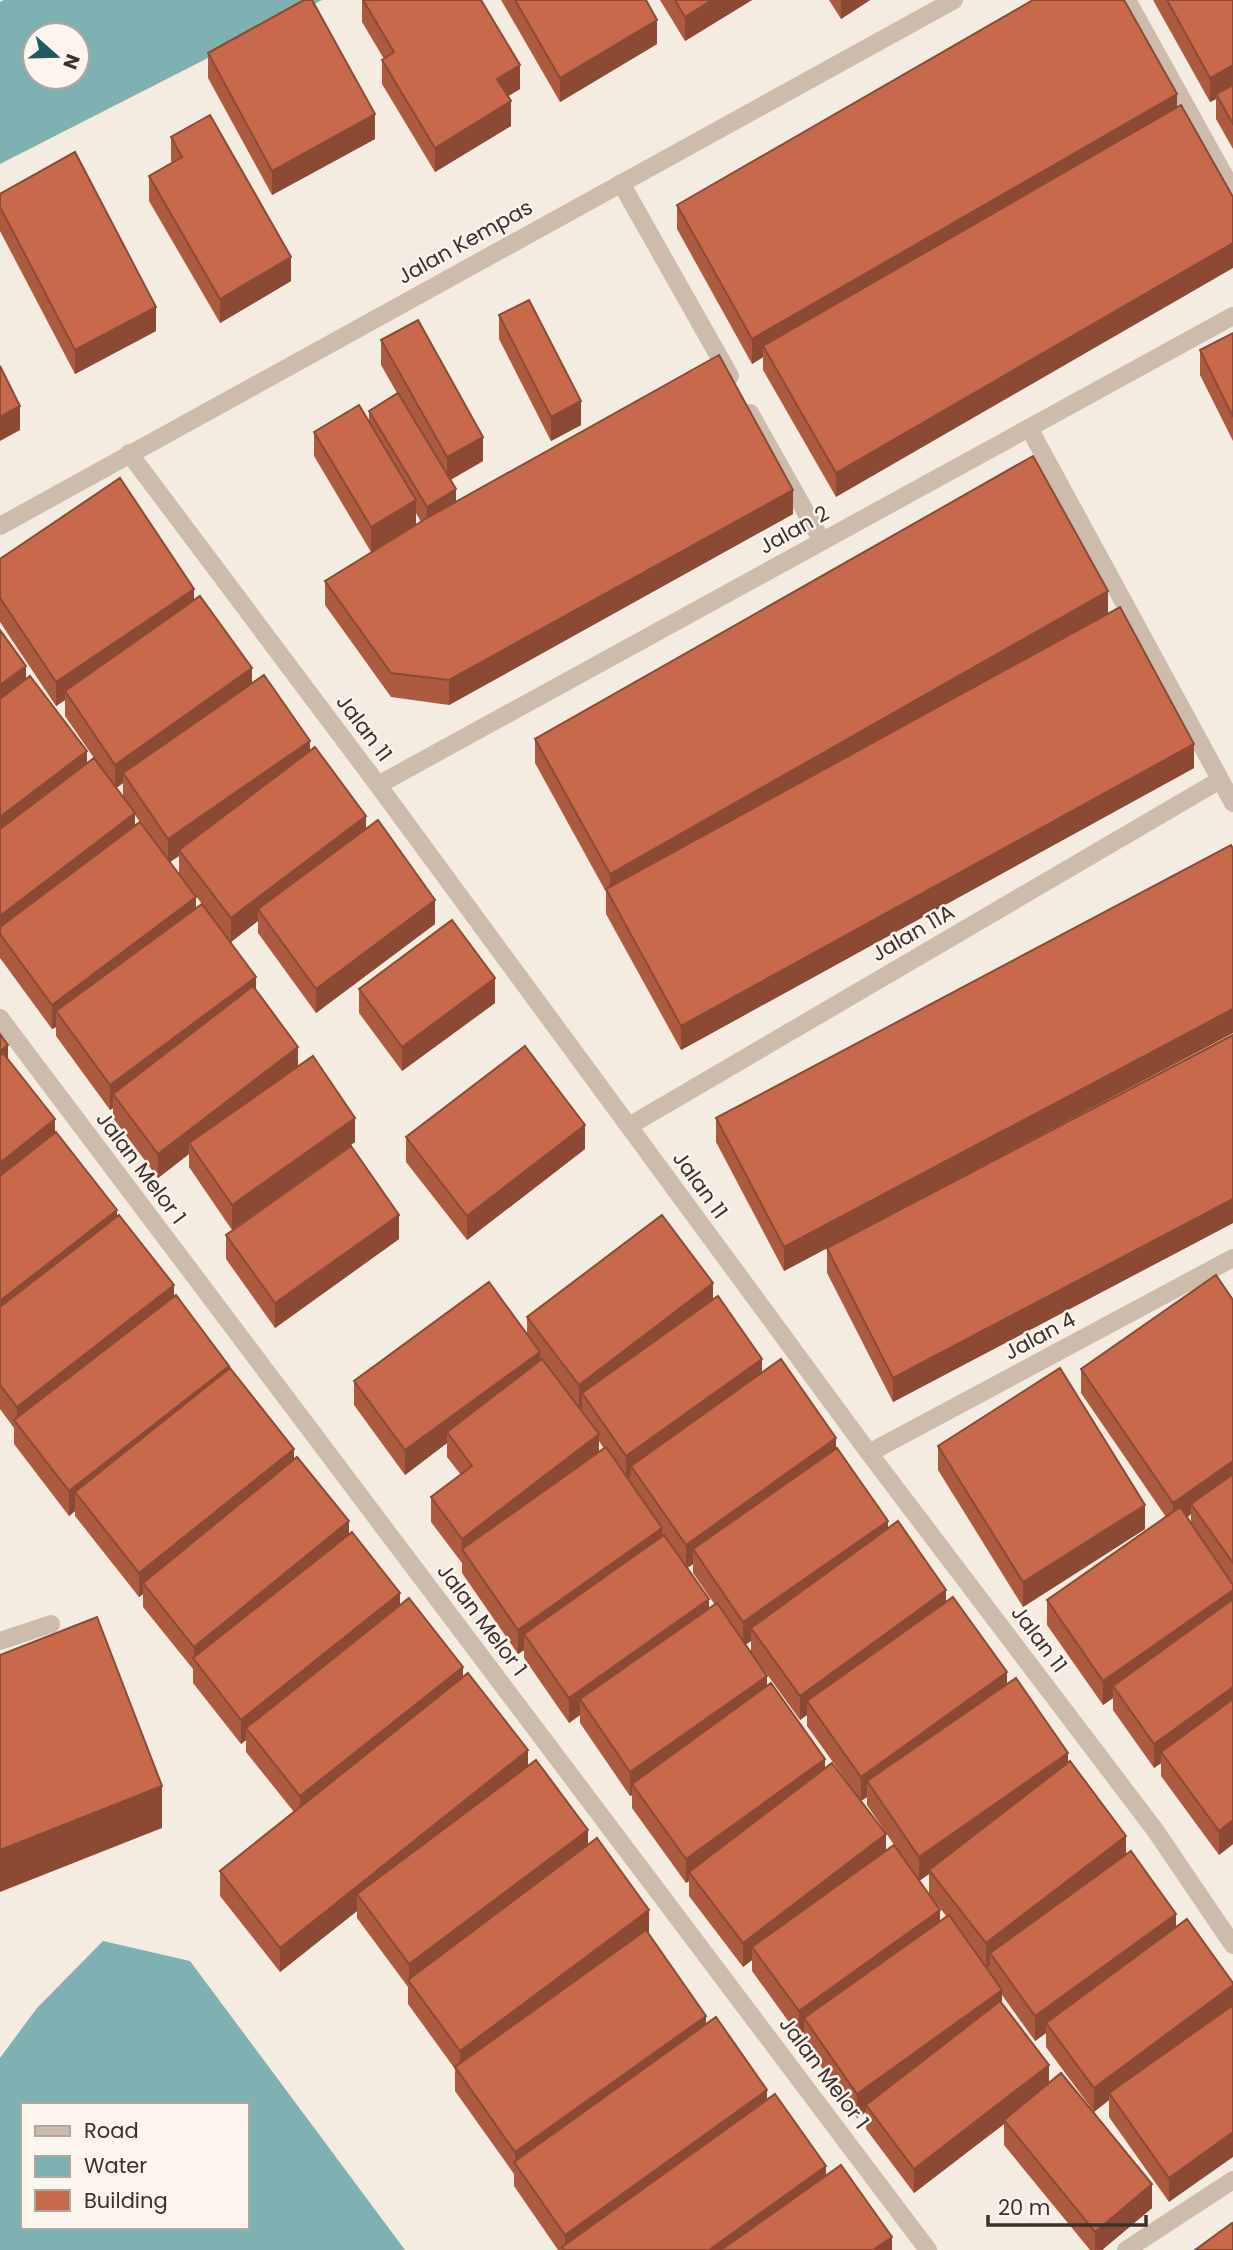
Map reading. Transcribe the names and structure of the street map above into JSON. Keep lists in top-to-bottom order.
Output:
{
  "streets": {
    "street": [
      "Jalan Kempas",
      "Jalan 2",
      "Jalan 11",
      "Jalan 11A",
      "Jalan Melor 1",
      "Jalan 4"
    ]
  },
  "crossings": [
    ["Jalan Kempas", "Jalan 11"],
    ["Jalan 2", "Jalan 11"],
    ["Jalan 11", "Jalan 11A"],
    ["Jalan 11", "Jalan 4"]
  ],
  "legend": ["Road", "Water", "Building"],
  "scale_bar": "20 m",
  "north": "right"
}
